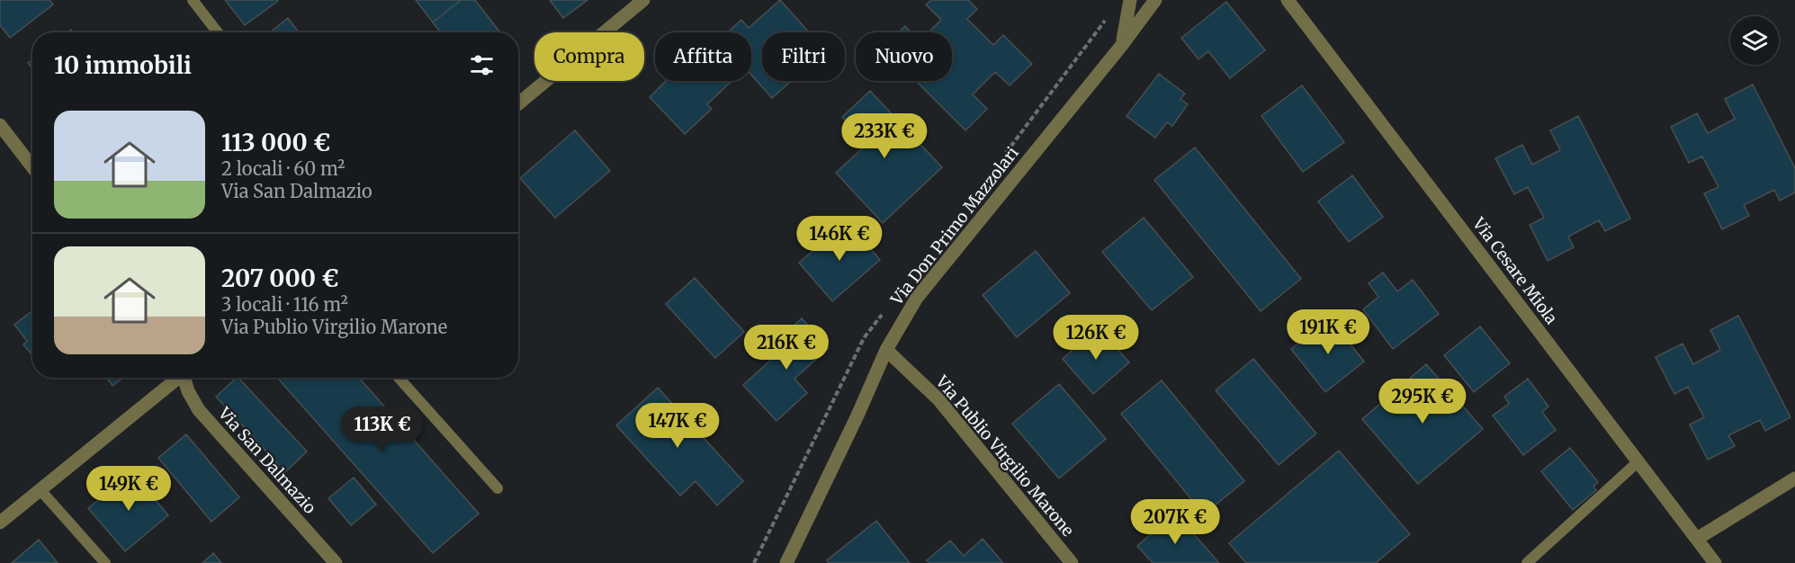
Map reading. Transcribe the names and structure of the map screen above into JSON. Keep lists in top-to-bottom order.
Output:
{
  "streets": {
    "street": [
      "Via Don Primo Mazzolari",
      "Via Cesare Miola",
      "Via Publio Virgilio Marone",
      "Via San Dalmazio"
    ]
  },
  "crossings": [
    ["Via Don Primo Mazzolari", "Via Publio Virgilio Marone"]
  ],
  "page": {
    "chip": [
      "Compra",
      "Affitta",
      "Filtri",
      "Nuovo"
    ],
    "heading": "10 immobili",
    "list": [
      {
        "name": "113 000 €",
        "note": "2 locali · 60 m² · Via San Dalmazio"
      },
      {
        "name": "207 000 €",
        "note": "3 locali · 116 m² · Via Publio Virgilio Marone"
      }
    ],
    "price": [
      "233K €",
      "146K €",
      "191K €",
      "126K €",
      "216K €",
      "295K €",
      "147K €",
      "113K €",
      "149K €",
      "207K €"
    ]
  }
}
